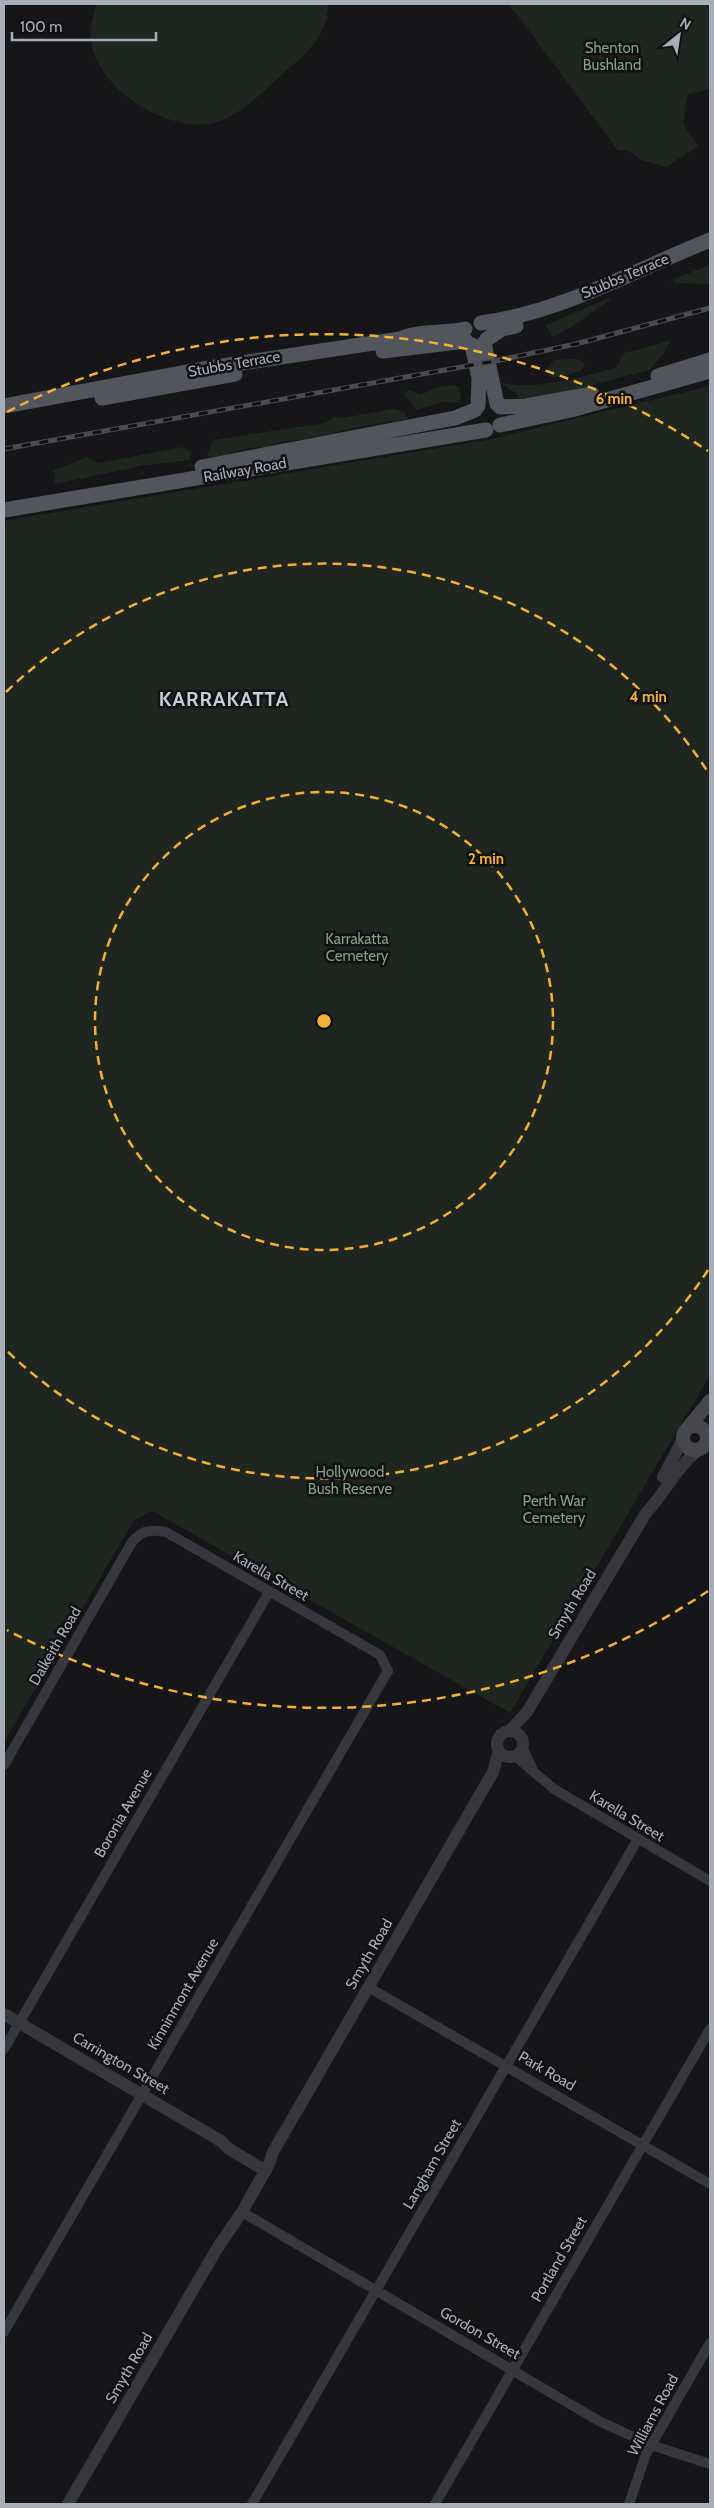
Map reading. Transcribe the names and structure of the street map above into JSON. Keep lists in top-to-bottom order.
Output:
{
  "streets": {
    "main road": ["Stubbs Terrace", "Railway Road", "Smyth Road"],
    "street": [
      "Karella Street",
      "Dalkeith Road",
      "Boronia Avenue",
      "Kinninmont Avenue",
      "Carrington Street",
      "Park Road",
      "Langham Street",
      "Portland Street",
      "Gordon Street",
      "Williams Road"
    ]
  },
  "crossings": [
    ["Karella Street", "Smyth Road"],
    ["Karella Street", "Dalkeith Road"],
    ["Karella Street", "Boronia Avenue"],
    ["Karella Street", "Kinninmont Avenue"],
    ["Karella Street", "Langham Street"],
    ["Smyth Road", "Carrington Street"],
    ["Smyth Road", "Park Road"],
    ["Smyth Road", "Gordon Street"],
    ["Boronia Avenue", "Carrington Street"],
    ["Kinninmont Avenue", "Carrington Street"],
    ["Park Road", "Langham Street"],
    ["Park Road", "Portland Street"],
    ["Langham Street", "Gordon Street"],
    ["Portland Street", "Gordon Street"],
    ["Gordon Street", "Williams Road"]
  ],
  "districts": ["KARRAKATTA"],
  "parks": [
    "Shenton Bushland",
    "Karrakatta Cemetery",
    "Hollywood Bush Reserve",
    "Perth War Cemetery"
  ],
  "scale_bar": "100 m",
  "north": "top right",
  "rings": ["6 min", "4 min", "2 min"]
}
